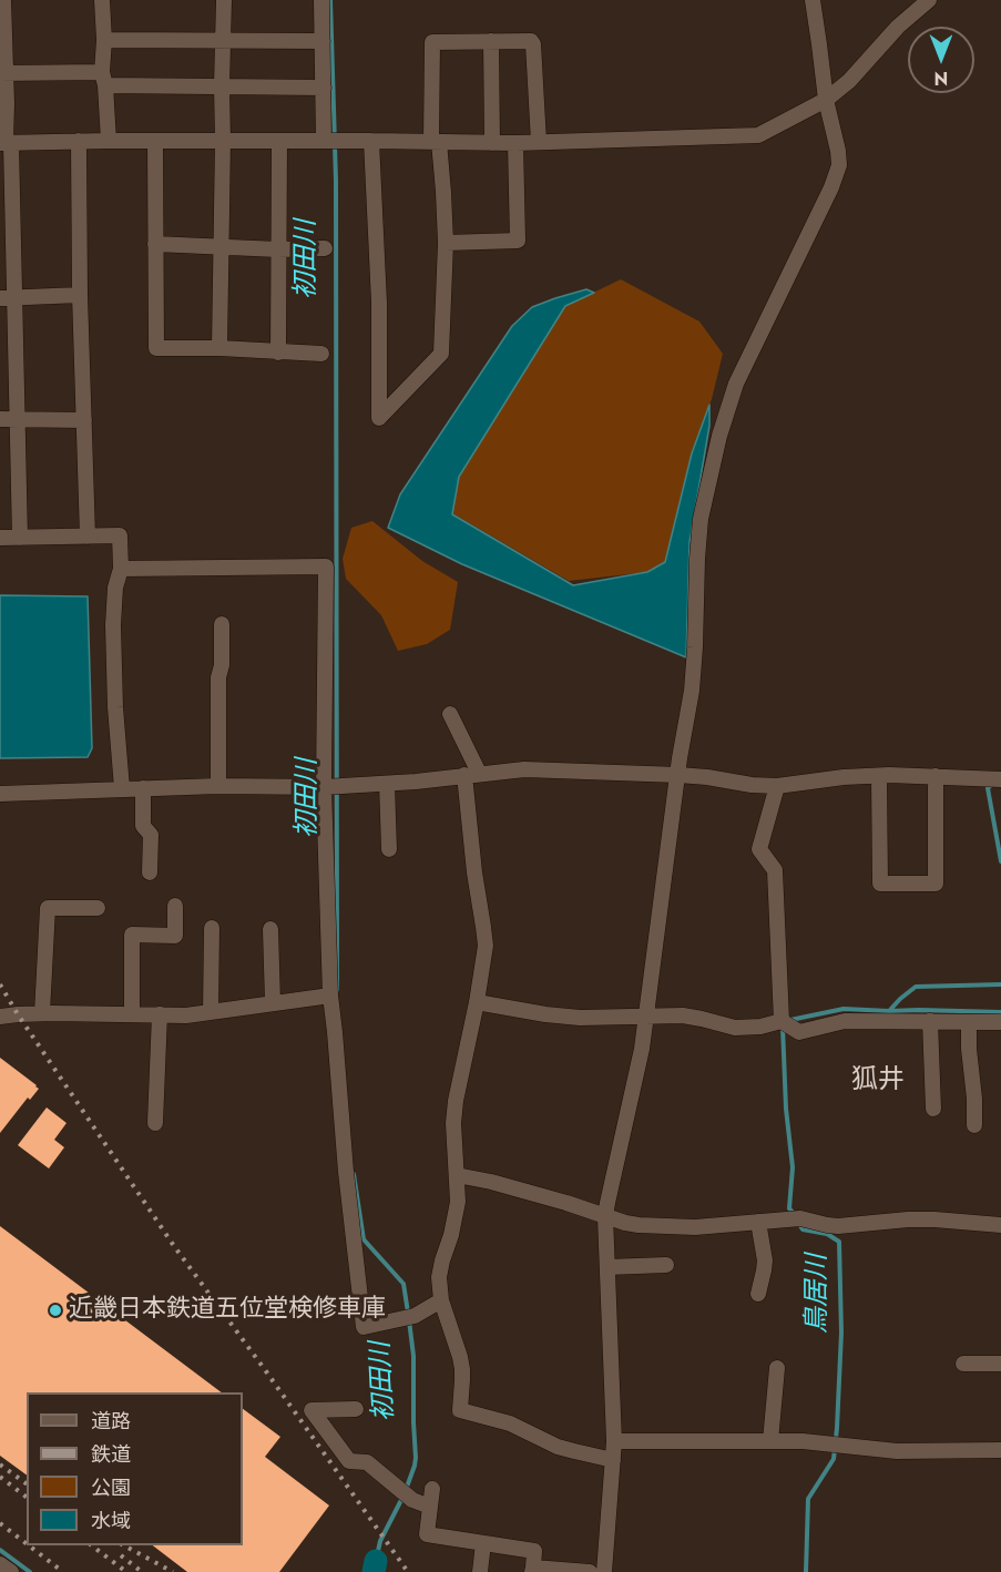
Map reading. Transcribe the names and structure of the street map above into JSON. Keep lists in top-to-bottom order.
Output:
{
  "districts": ["狐井"],
  "water": ["初田川", "鳥居川"],
  "places": ["近畿日本鉄道五位堂検修車庫"],
  "legend": [
    "道路",
    "鉄道",
    "公園",
    "水域"
  ],
  "north": "bottom"
}
